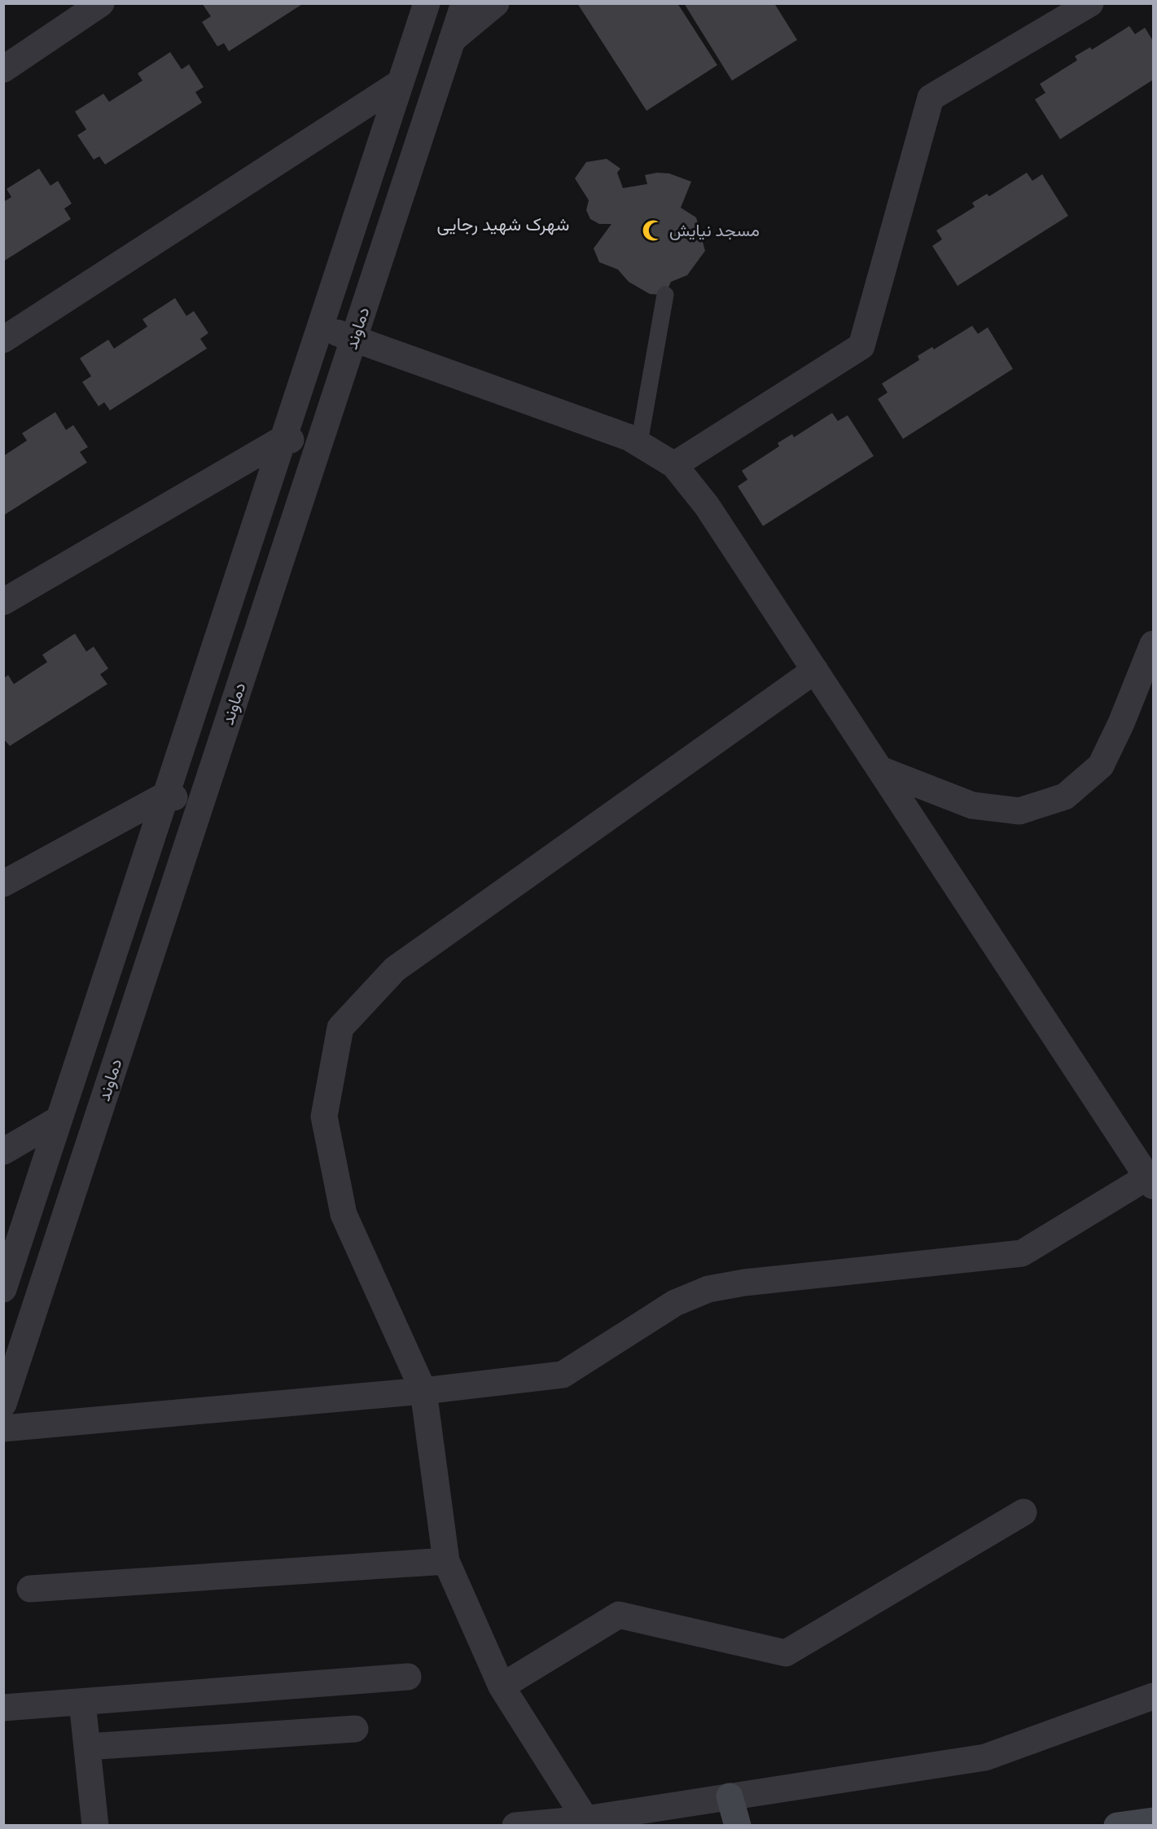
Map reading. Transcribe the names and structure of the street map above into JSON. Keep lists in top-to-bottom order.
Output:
{
  "streets": {
    "street": ["دماوند"]
  },
  "districts": ["شهرک شهید رجایی"],
  "places": {
    "mosque": ["مسجد نیایش"]
  }
}
